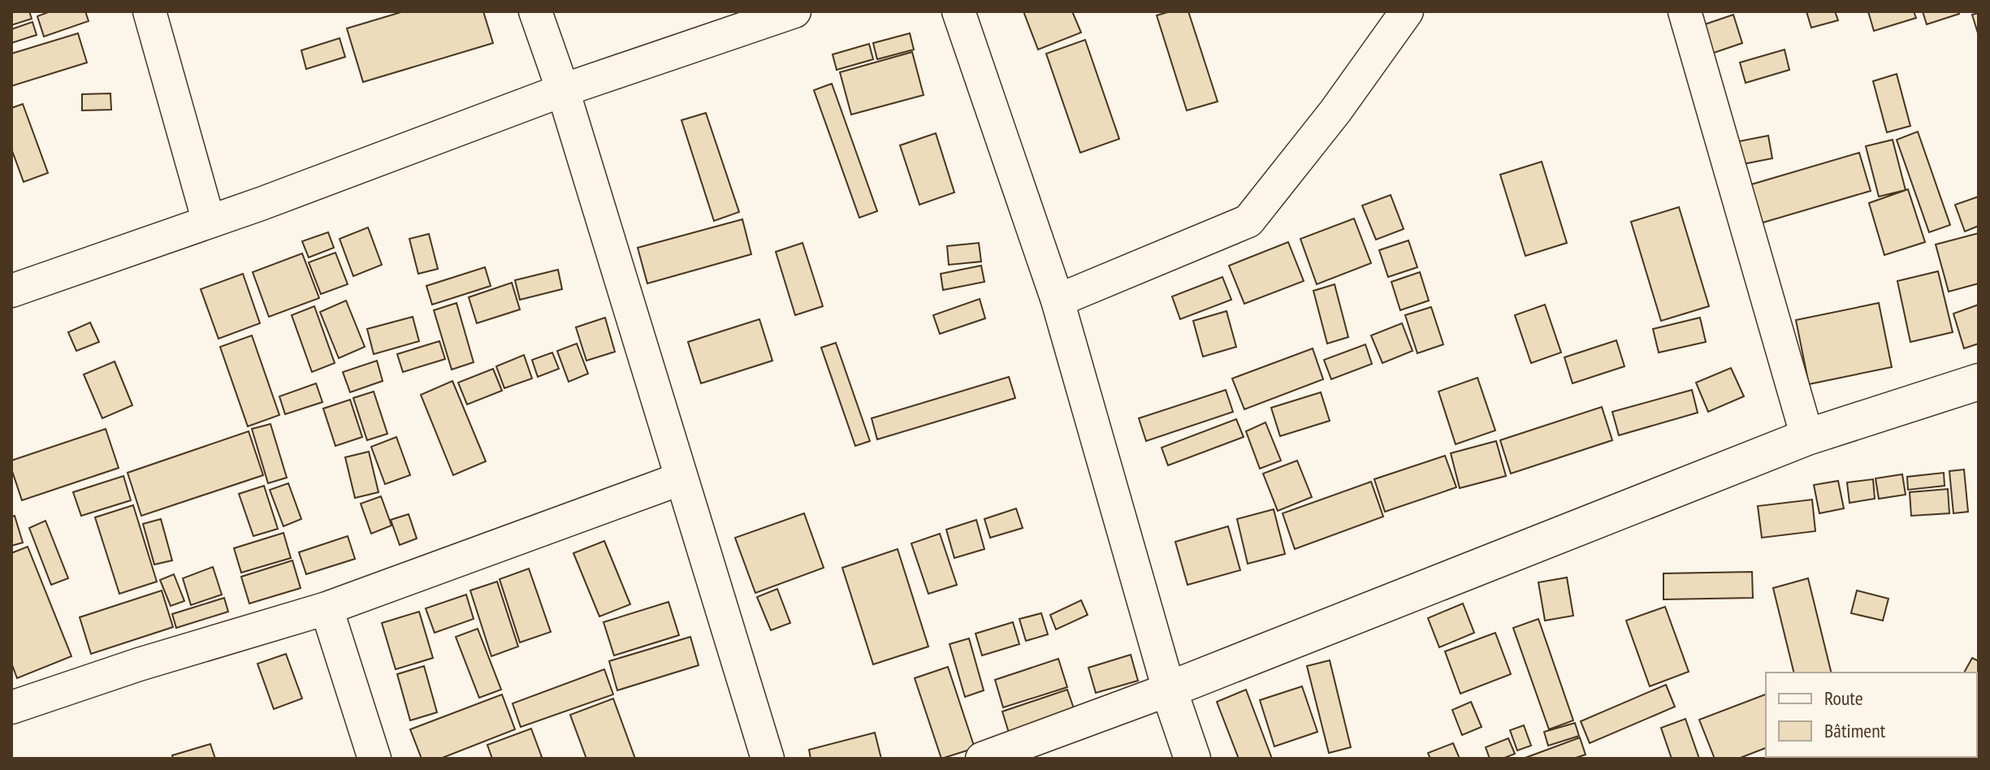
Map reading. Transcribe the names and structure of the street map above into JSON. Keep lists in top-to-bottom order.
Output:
{
  "legend": ["Route", "Bâtiment"]
}
